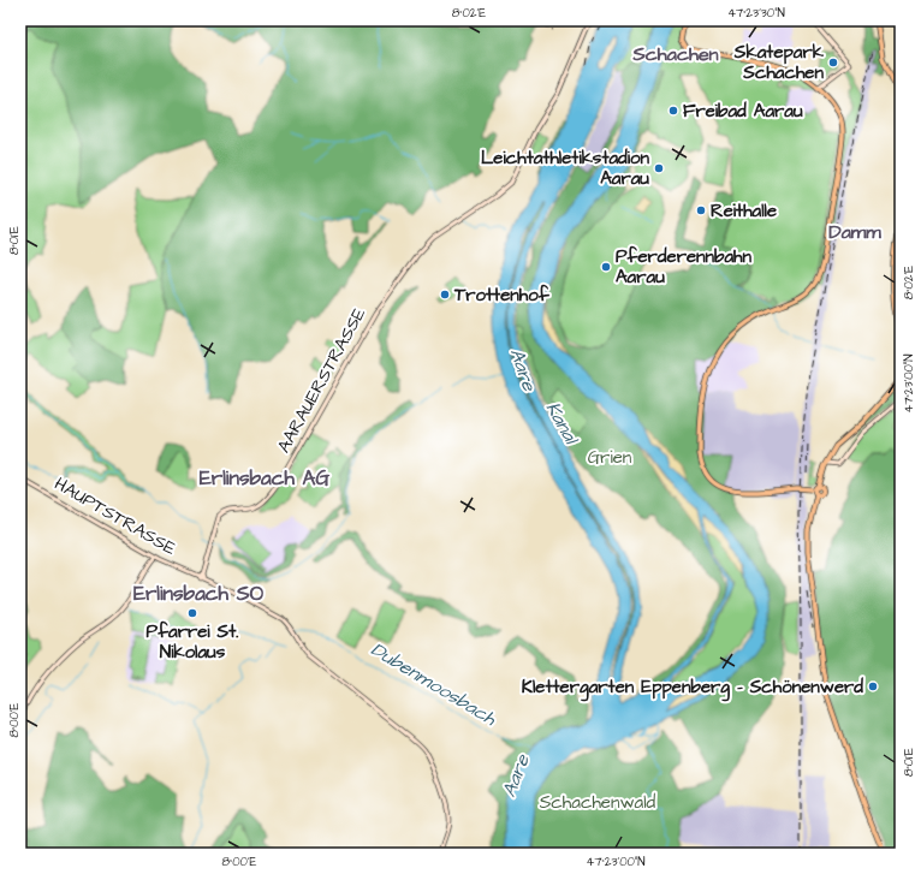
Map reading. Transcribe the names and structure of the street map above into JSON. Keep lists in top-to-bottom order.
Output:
{
  "streets": {
    "main road": ["AARAUERSTRASSE", "HAUPTSTRASSE"]
  },
  "crossings": [
    ["AARAUERSTRASSE", "HAUPTSTRASSE"]
  ],
  "districts": [
    "Schachen",
    "Damm",
    "Erlinsbach AG",
    "Erlinsbach SO"
  ],
  "water": ["Aare", "Kanal", "Dubenmoosbach"],
  "parks": ["Grien", "Schachenwald"],
  "places": [
    "Skatepark Schachen",
    "Freibad Aarau",
    "Leichtathletikstadion Aarau",
    "Reithalle",
    "Pferderennbahn Aarau",
    "Trottenhof",
    "Pfarrei St. Nikolaus",
    "Klettergarten Eppenberg - Schönenwerd"
  ],
  "coordinates": [
    "8°02'E",
    "47°23'30\"N",
    "8°01'E",
    "47°23'00\"N",
    "8°00'E"
  ]
}
